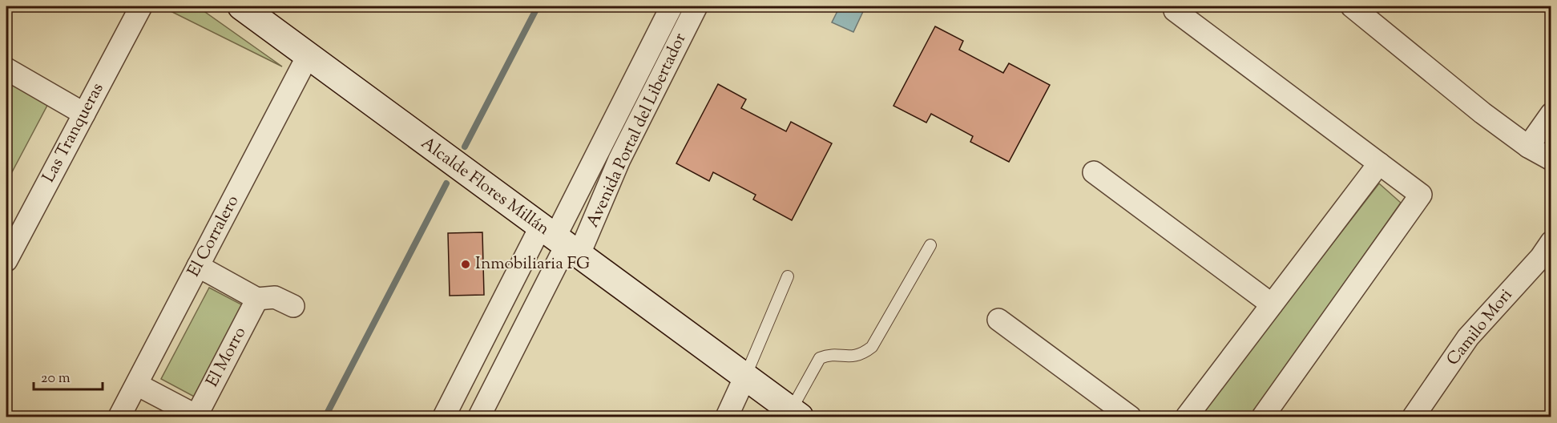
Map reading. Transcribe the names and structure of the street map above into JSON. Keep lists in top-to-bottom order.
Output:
{
  "streets": {
    "street": [
      "Avenida Portal del Libertador",
      "Las Tranqueras",
      "Alcalde Flores Millán",
      "El Corralero",
      "Camilo Mori",
      "El Morro"
    ]
  },
  "crossings": [
    ["Avenida Portal del Libertador", "Alcalde Flores Millán"],
    ["Alcalde Flores Millán", "El Corralero"],
    ["El Corralero", "El Morro"]
  ],
  "places": ["Inmobiliaria FG"],
  "scale_bar": "20 m"
}
